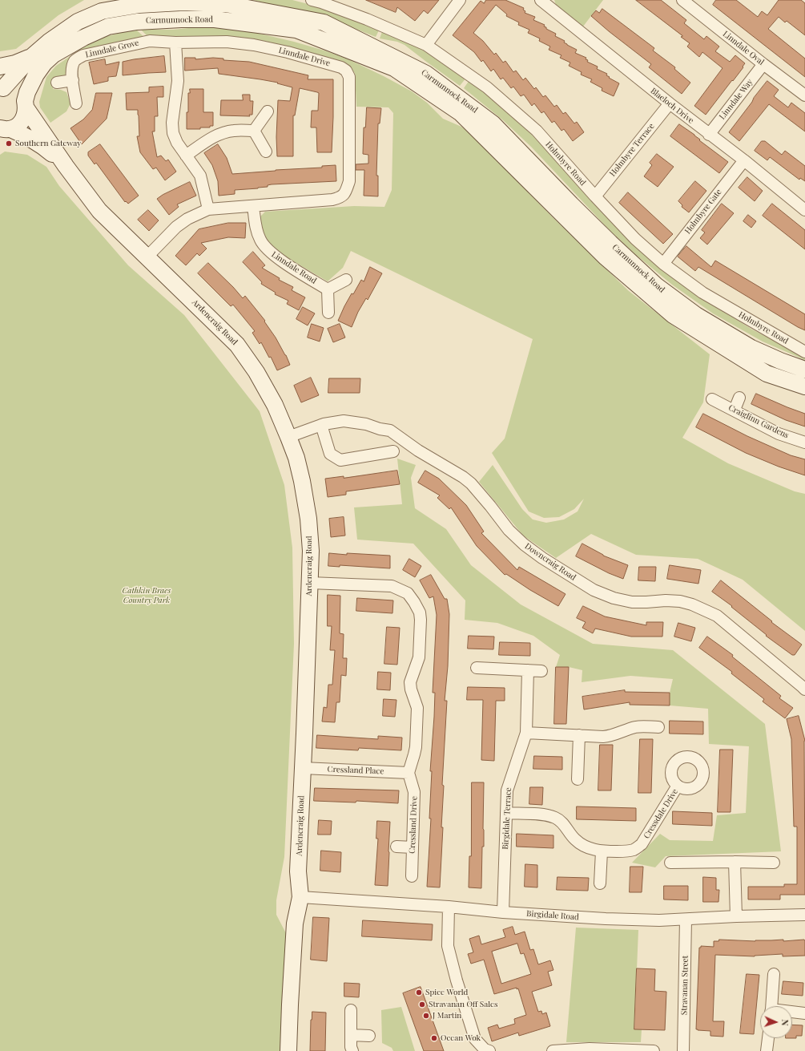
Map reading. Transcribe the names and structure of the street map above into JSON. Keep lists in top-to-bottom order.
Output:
{
  "streets": {
    "main road": ["Carmunnock Road", "Ardencraig Road"],
    "street": [
      "Linndale Oval",
      "Linndale Grove",
      "Linndale Drive",
      "Linndale Way",
      "Blaeloch Drive",
      "Holmbyre Terrace",
      "Holmbyre Road",
      "Holmbyre Gate",
      "Linndale Road",
      "Craiglinn Gardens",
      "Downcraig Road",
      "Cressland Place",
      "Cressdale Drive",
      "Birgidale Terrace",
      "Cressland Drive",
      "Birgidale Road",
      "Stravanan Street"
    ]
  },
  "crossings": [
    ["Carmunnock Road", "Ardencraig Road"],
    ["Linndale Oval", "Linndale Way"],
    ["Linndale Grove", "Linndale Drive"],
    ["Linndale Drive", "Linndale Road"],
    ["Linndale Drive", "Ardencraig Road"],
    ["Linndale Way", "Blaeloch Drive"],
    ["Blaeloch Drive", "Holmbyre Terrace"],
    ["Blaeloch Drive", "Holmbyre Gate"],
    ["Holmbyre Terrace", "Holmbyre Road"],
    ["Holmbyre Road", "Holmbyre Gate"],
    ["Ardencraig Road", "Downcraig Road"],
    ["Ardencraig Road", "Cressland Place"],
    ["Ardencraig Road", "Birgidale Road"],
    ["Cressland Place", "Cressland Drive"],
    ["Cressdale Drive", "Birgidale Terrace"],
    ["Birgidale Terrace", "Birgidale Road"],
    ["Birgidale Road", "Stravanan Street"]
  ],
  "parks": ["Cathkin Braes Country Park"],
  "places": [
    "Southern Gateway",
    "Spice World",
    "Stravanan Off Sales",
    "J Martin",
    "Ocean Wok"
  ],
  "north": "right"
}
